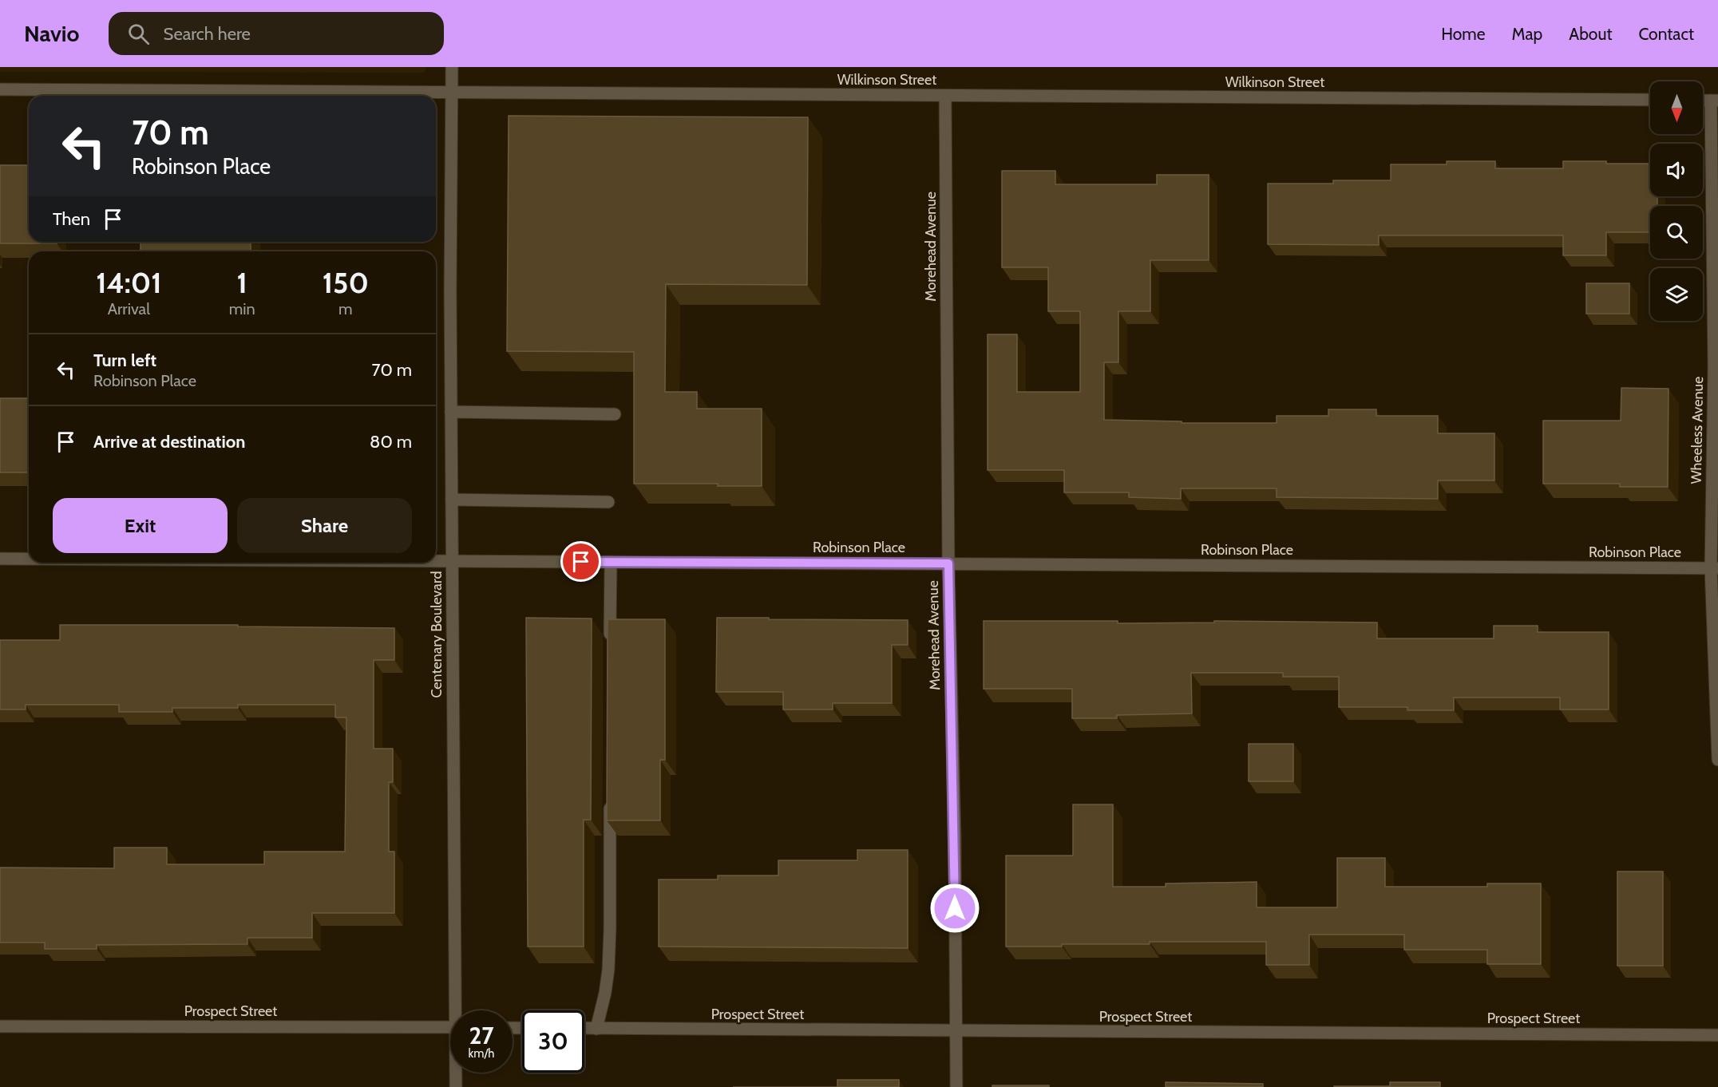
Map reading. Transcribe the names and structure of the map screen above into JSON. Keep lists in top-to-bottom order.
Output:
{
  "streets": {
    "street": [
      "Wilkinson Street",
      "Morehead Avenue",
      "Wheeless Avenue",
      "Robinson Place",
      "Centenary Boulevard",
      "Prospect Street"
    ]
  },
  "crossings": [
    ["Wilkinson Street", "Morehead Avenue"],
    ["Wilkinson Street", "Centenary Boulevard"],
    ["Morehead Avenue", "Robinson Place"],
    ["Morehead Avenue", "Prospect Street"],
    ["Wheeless Avenue", "Robinson Place"],
    ["Robinson Place", "Centenary Boulevard"]
  ],
  "north": "bottom",
  "page": {
    "header": "Navio",
    "search": "Search here",
    "nav": [
      "Home",
      "Map",
      "About",
      "Contact"
    ],
    "turn": ["70 m", "Robinson Place"],
    "then": "Then",
    "eta": [
      "14:01",
      "Arrival",
      "1",
      "min",
      "150",
      "m"
    ],
    "list": [
      {
        "name": "Turn left",
        "note": "Robinson Place",
        "value": "70 m"
      },
      {
        "name": "Arrive at destination",
        "value": "80 m"
      }
    ],
    "buttons": ["Exit", "Share"],
    "speed": "27 km/h",
    "limit": "30"
  }
}
